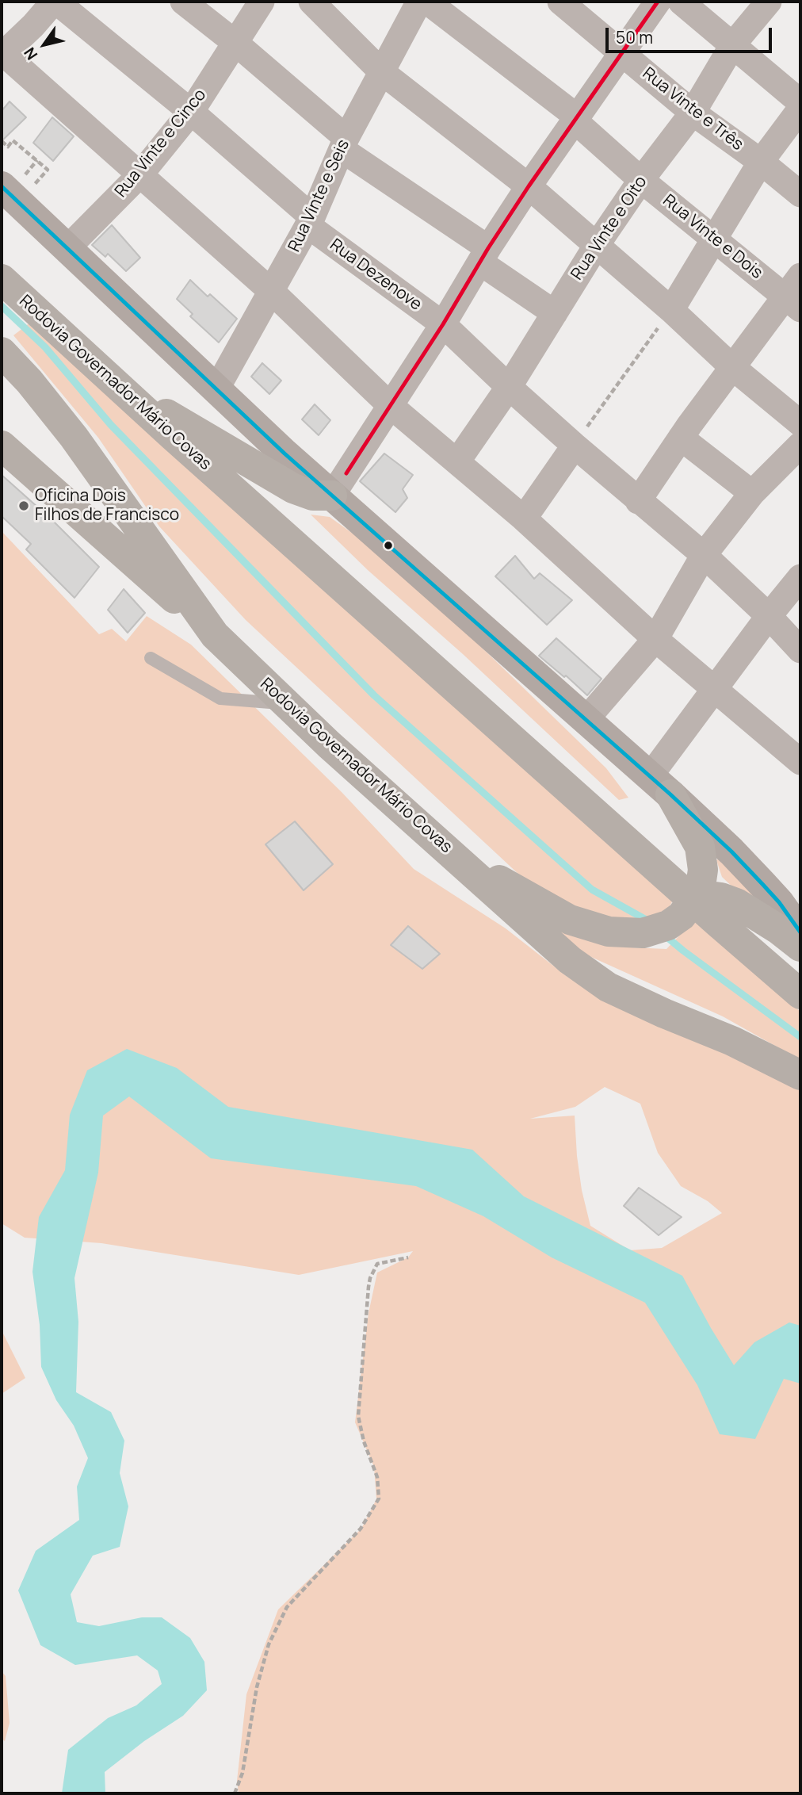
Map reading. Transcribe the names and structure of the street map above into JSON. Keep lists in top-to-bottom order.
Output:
{
  "streets": {
    "highway": ["Rodovia Governador Mário Covas"],
    "street": [
      "Rua Vinte e Três",
      "Rua Vinte e Cinco",
      "Rua Vinte e Seis",
      "Rua Vinte e Oito",
      "Rua Vinte e Dois",
      "Rua Dezenove"
    ]
  },
  "crossings": [
    ["Rua Vinte e Três", "Rua Vinte e Oito"],
    ["Rua Vinte e Cinco", "Rua Dezenove"],
    ["Rua Vinte e Seis", "Rua Dezenove"],
    ["Rua Vinte e Oito", "Rua Vinte e Dois"],
    ["Rua Vinte e Oito", "Rua Dezenove"]
  ],
  "places": ["Oficina Dois Filhos de Francisco"],
  "scale_bar": "50 m",
  "north": "bottom left"
}
